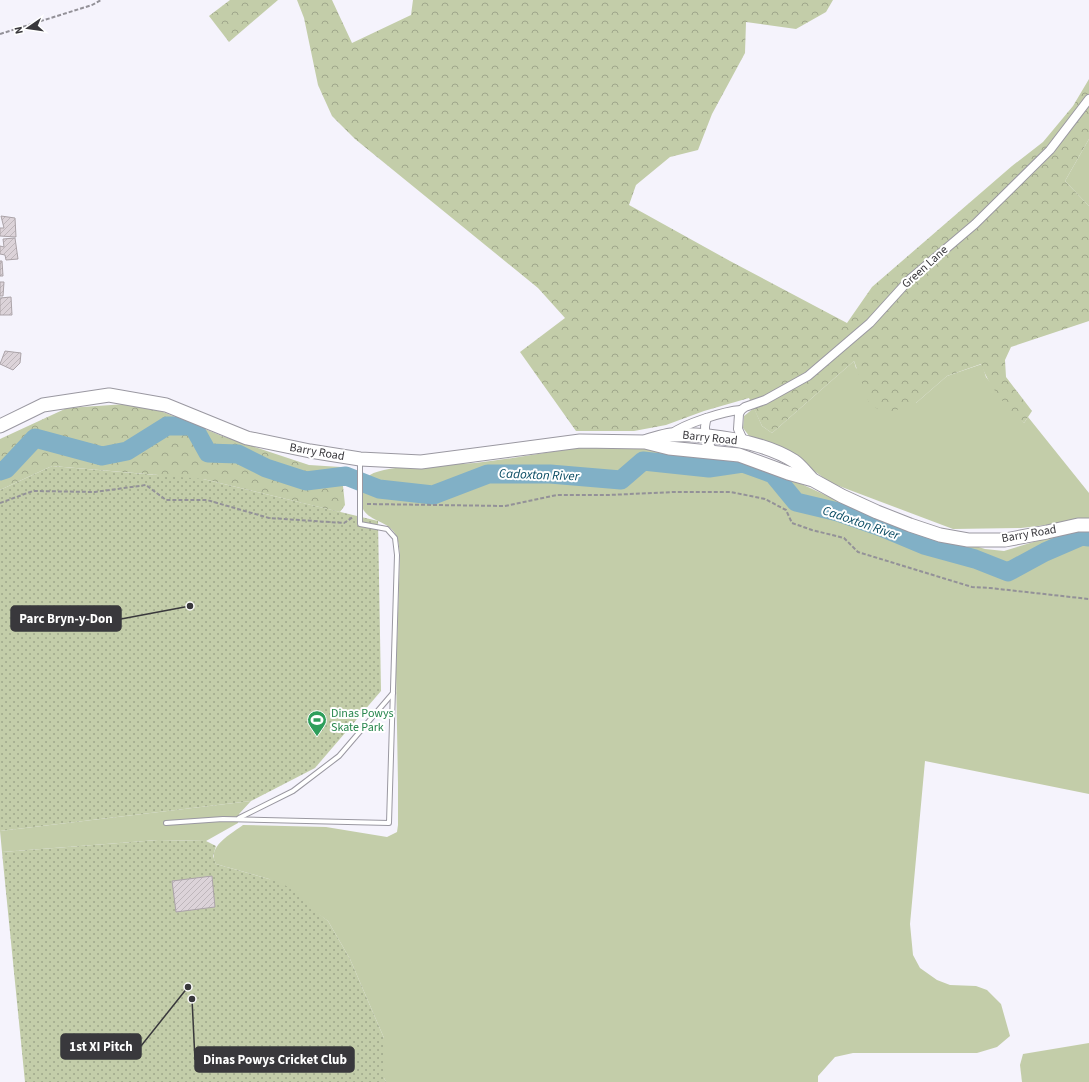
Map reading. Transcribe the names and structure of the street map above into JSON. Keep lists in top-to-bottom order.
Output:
{
  "streets": {
    "main road": ["Barry Road"],
    "street": ["Green Lane"]
  },
  "crossings": [
    ["Green Lane", "Barry Road"]
  ],
  "water": ["Cadoxton River"],
  "places": {
    "other": ["Parc Bryn-y-Don", "1st XI Pitch", "Dinas Powys Cricket Club"],
    "sports": ["Dinas Powys Skate Park"]
  },
  "north": "left"
}
